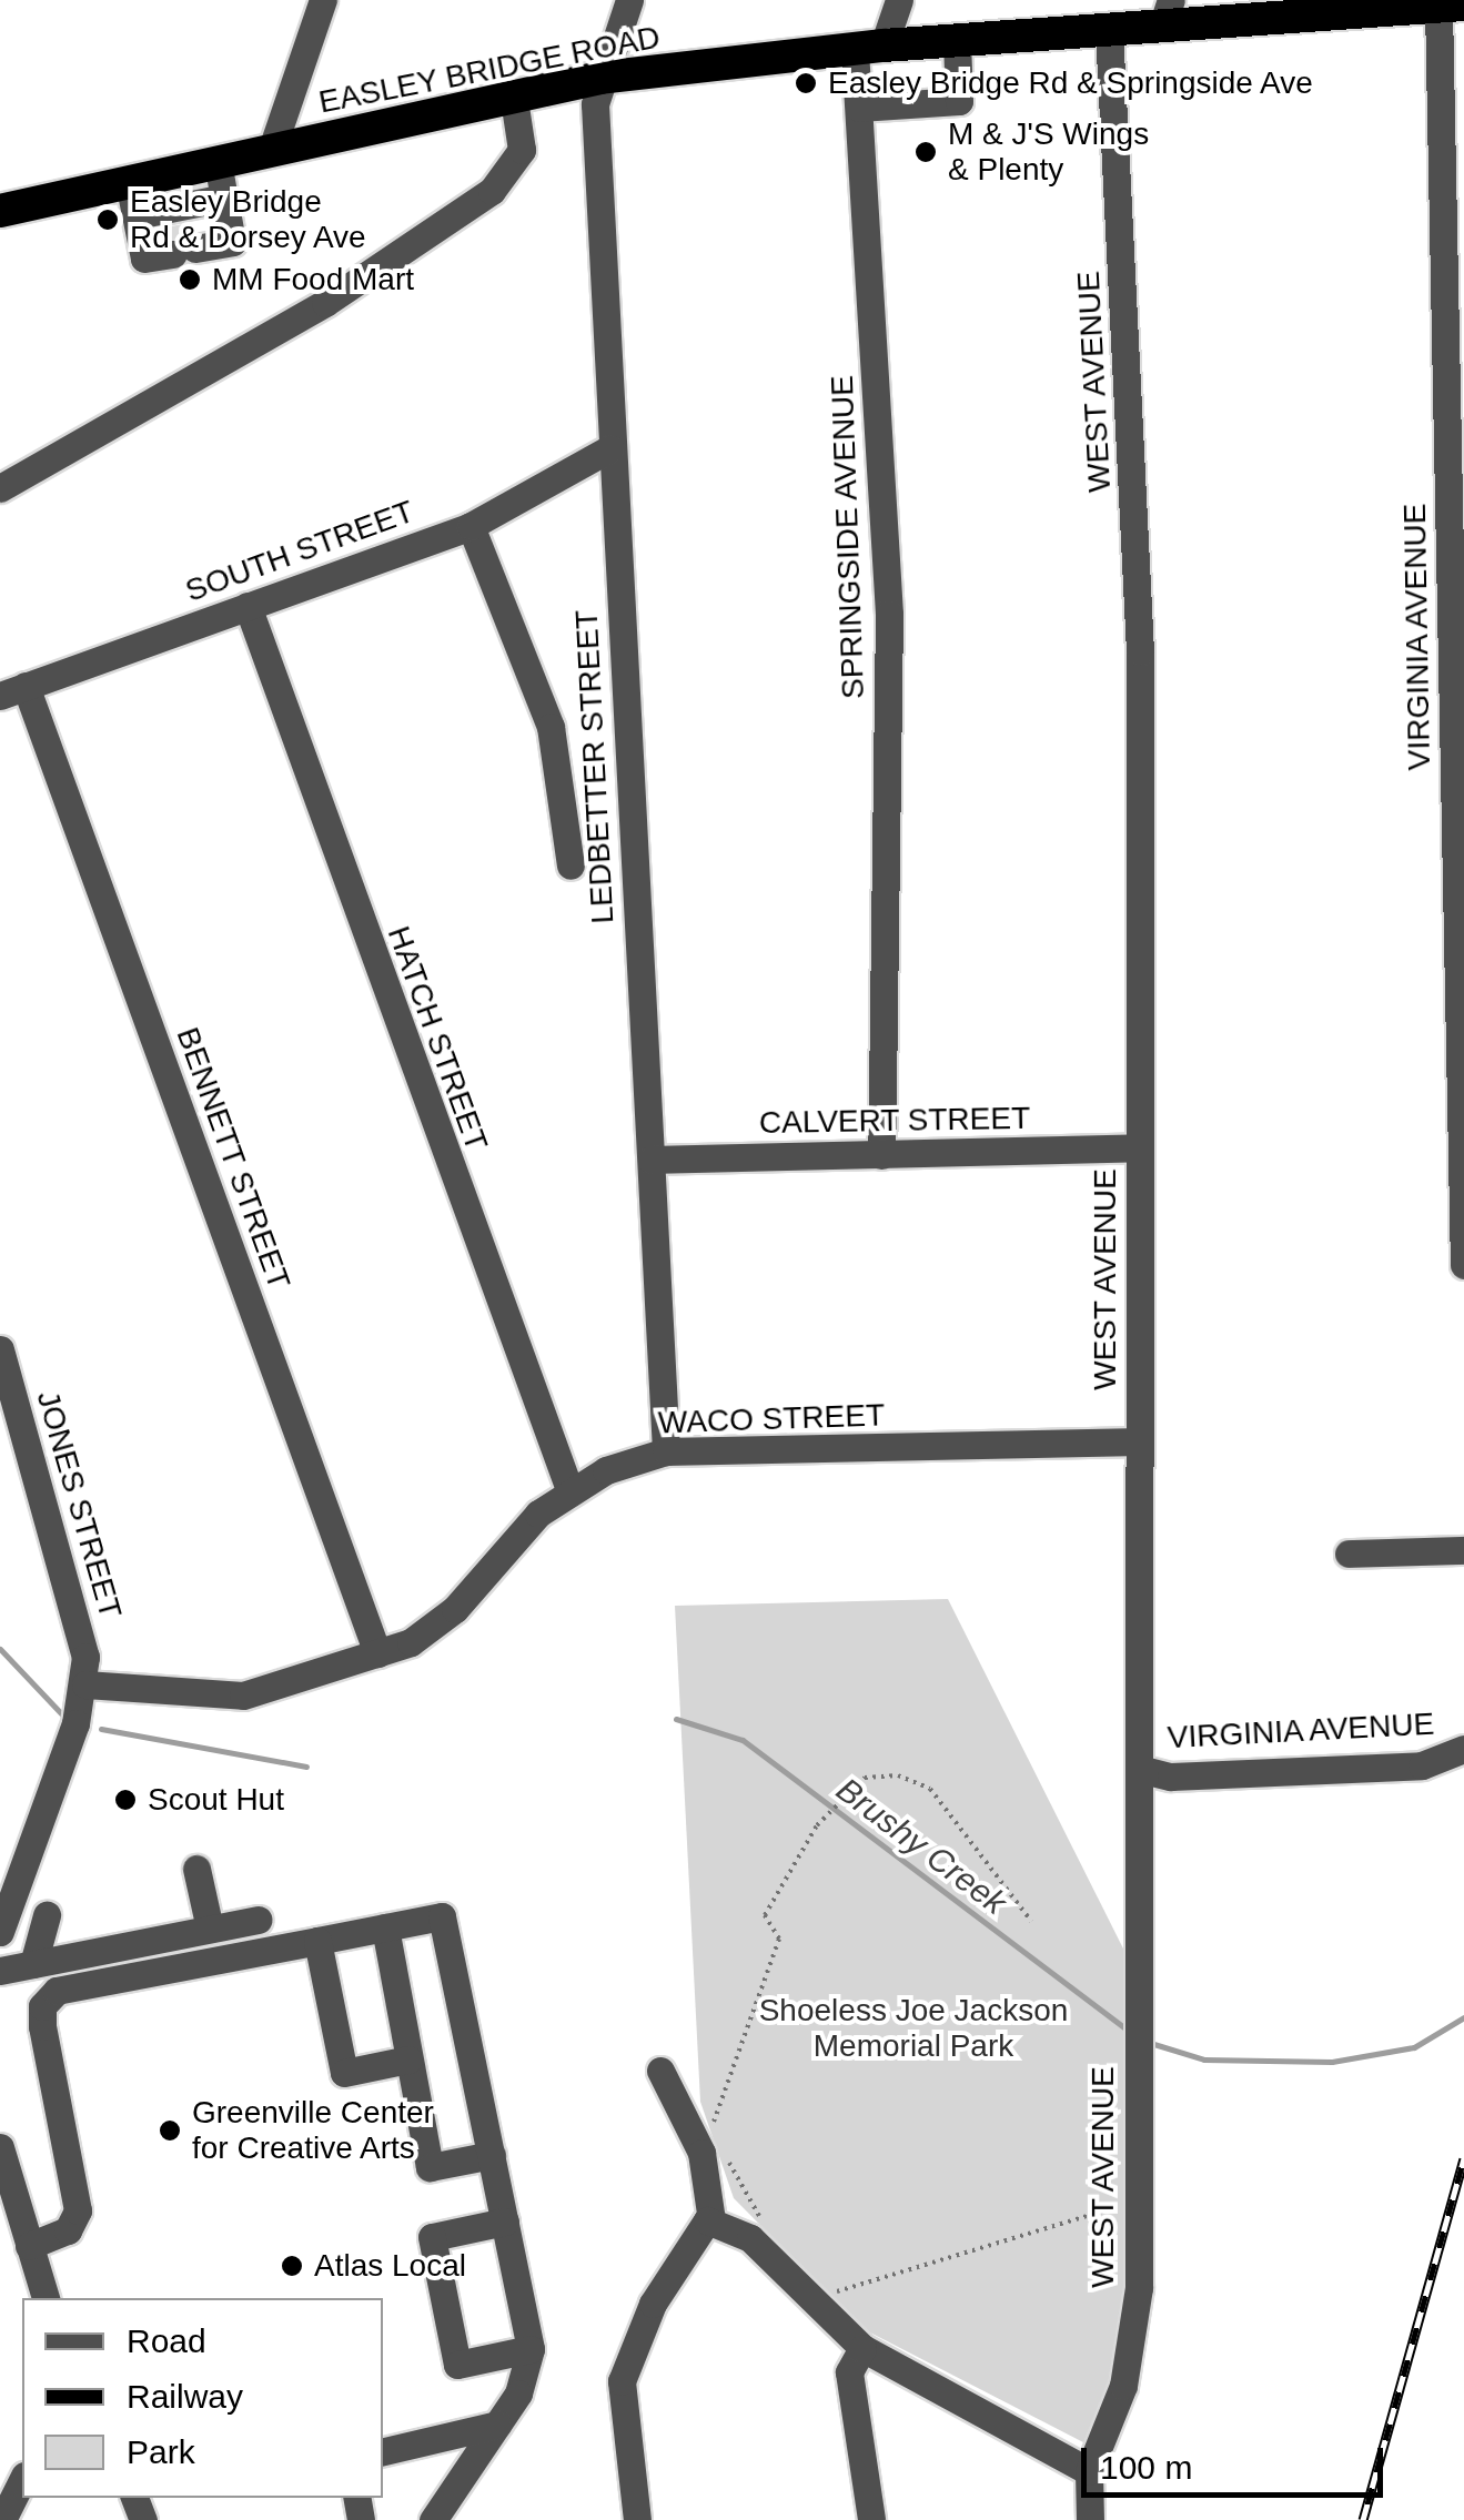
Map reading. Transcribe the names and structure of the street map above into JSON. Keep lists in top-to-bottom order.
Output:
{
  "streets": {
    "highway": ["EASLEY BRIDGE ROAD"],
    "street": [
      "WEST AVENUE",
      "SPRINGSIDE AVENUE",
      "SOUTH STREET",
      "VIRGINIA AVENUE",
      "LEDBETTER STREET",
      "HATCH STREET",
      "CALVERT STREET",
      "BENNETT STREET",
      "WACO STREET",
      "JONES STREET"
    ]
  },
  "crossings": [
    ["EASLEY BRIDGE ROAD", "WEST AVENUE"],
    ["EASLEY BRIDGE ROAD", "SPRINGSIDE AVENUE"],
    ["EASLEY BRIDGE ROAD", "VIRGINIA AVENUE"],
    ["EASLEY BRIDGE ROAD", "LEDBETTER STREET"],
    ["WEST AVENUE", "VIRGINIA AVENUE"],
    ["WEST AVENUE", "CALVERT STREET"],
    ["WEST AVENUE", "WACO STREET"],
    ["SPRINGSIDE AVENUE", "CALVERT STREET"],
    ["SOUTH STREET", "LEDBETTER STREET"],
    ["SOUTH STREET", "HATCH STREET"],
    ["SOUTH STREET", "BENNETT STREET"],
    ["LEDBETTER STREET", "CALVERT STREET"],
    ["LEDBETTER STREET", "WACO STREET"],
    ["HATCH STREET", "WACO STREET"],
    ["BENNETT STREET", "WACO STREET"],
    ["WACO STREET", "JONES STREET"]
  ],
  "water": ["Brushy Creek"],
  "parks": ["Shoeless Joe Jackson Memorial Park"],
  "places": [
    "Easley Bridge Rd & Springside Ave",
    "M & J'S Wings & Plenty",
    "Easley Bridge Rd & Dorsey Ave",
    "MM Food Mart",
    "Scout Hut",
    "Greenville Center for Creative Arts",
    "Atlas Local"
  ],
  "legend": ["Road", "Railway", "Park"],
  "scale_bar": "100 m"
}
